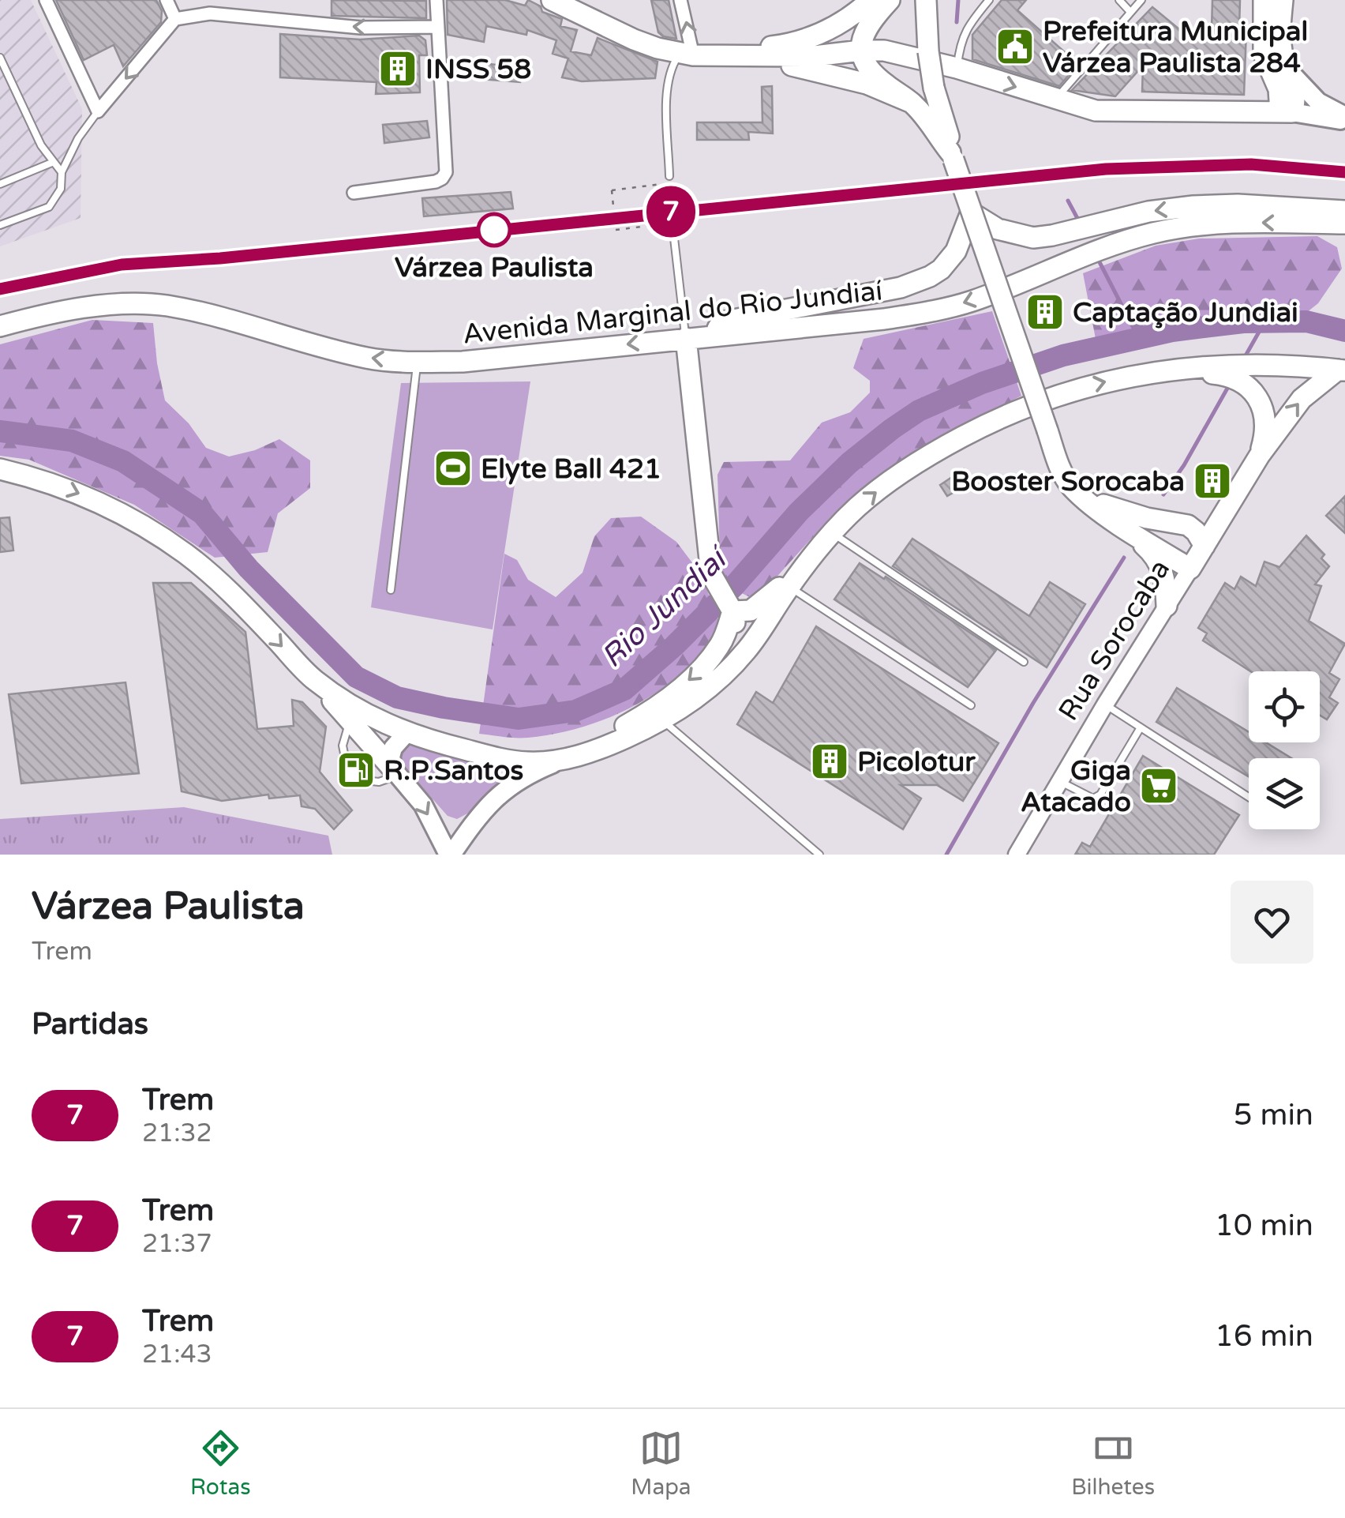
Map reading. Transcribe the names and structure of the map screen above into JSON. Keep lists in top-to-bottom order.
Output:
{
  "streets": {
    "main road": ["Avenida Marginal do Rio Jundiaí", "Rua Sorocaba"]
  },
  "water": ["Rio Jundiaí"],
  "places": {
    "public building": ["Prefeitura Municipal Várzea Paulista 284"],
    "building": [
      "INSS 58",
      "Captação Jundiai",
      "Booster Sorocaba",
      "Picolotur"
    ],
    "other": ["Várzea Paulista"],
    "sports": ["Elyte Ball 421"],
    "fuel station": ["R.P.Santos"],
    "supermarket": ["Giga Atacado"]
  },
  "page": {
    "on_map": "7",
    "heading": [
      ["Várzea Paulista", "Trem"],
      "Partidas"
    ],
    "list": [
      {
        "mark": "7",
        "name": "Trem",
        "note": "21:32",
        "value": "5 min"
      },
      {
        "mark": "7",
        "name": "Trem",
        "note": "21:37",
        "value": "10 min"
      },
      {
        "mark": "7",
        "name": "Trem",
        "note": "21:43",
        "value": "16 min"
      }
    ],
    "tabs": ["Rotas", "Mapa", "Bilhetes"]
  }
}
